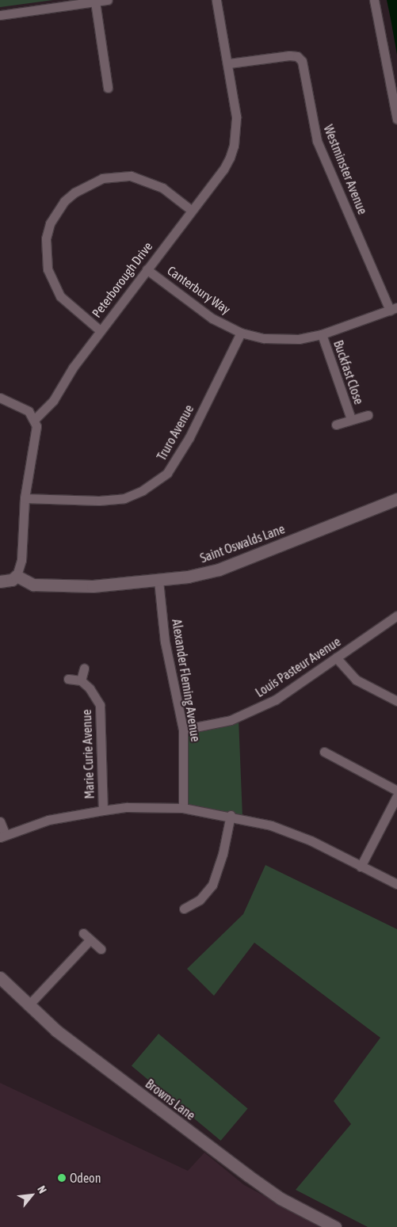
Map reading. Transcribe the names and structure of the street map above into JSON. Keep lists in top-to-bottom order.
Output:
{
  "streets": {
    "street": [
      "Westminster Avenue",
      "Peterborough Drive",
      "Canterbury Way",
      "Buckfast Close",
      "Truro Avenue",
      "Saint Oswalds Lane",
      "Louis Pasteur Avenue",
      "Alexander Fleming Avenue",
      "Marie Curie Avenue",
      "Browns Lane"
    ]
  },
  "crossings": [
    ["Westminster Avenue", "Peterborough Drive"],
    ["Westminster Avenue", "Canterbury Way"],
    ["Peterborough Drive", "Canterbury Way"],
    ["Canterbury Way", "Buckfast Close"],
    ["Canterbury Way", "Truro Avenue"],
    ["Saint Oswalds Lane", "Alexander Fleming Avenue"],
    ["Louis Pasteur Avenue", "Alexander Fleming Avenue"]
  ],
  "places": ["Odeon"],
  "north": "top right"
}
